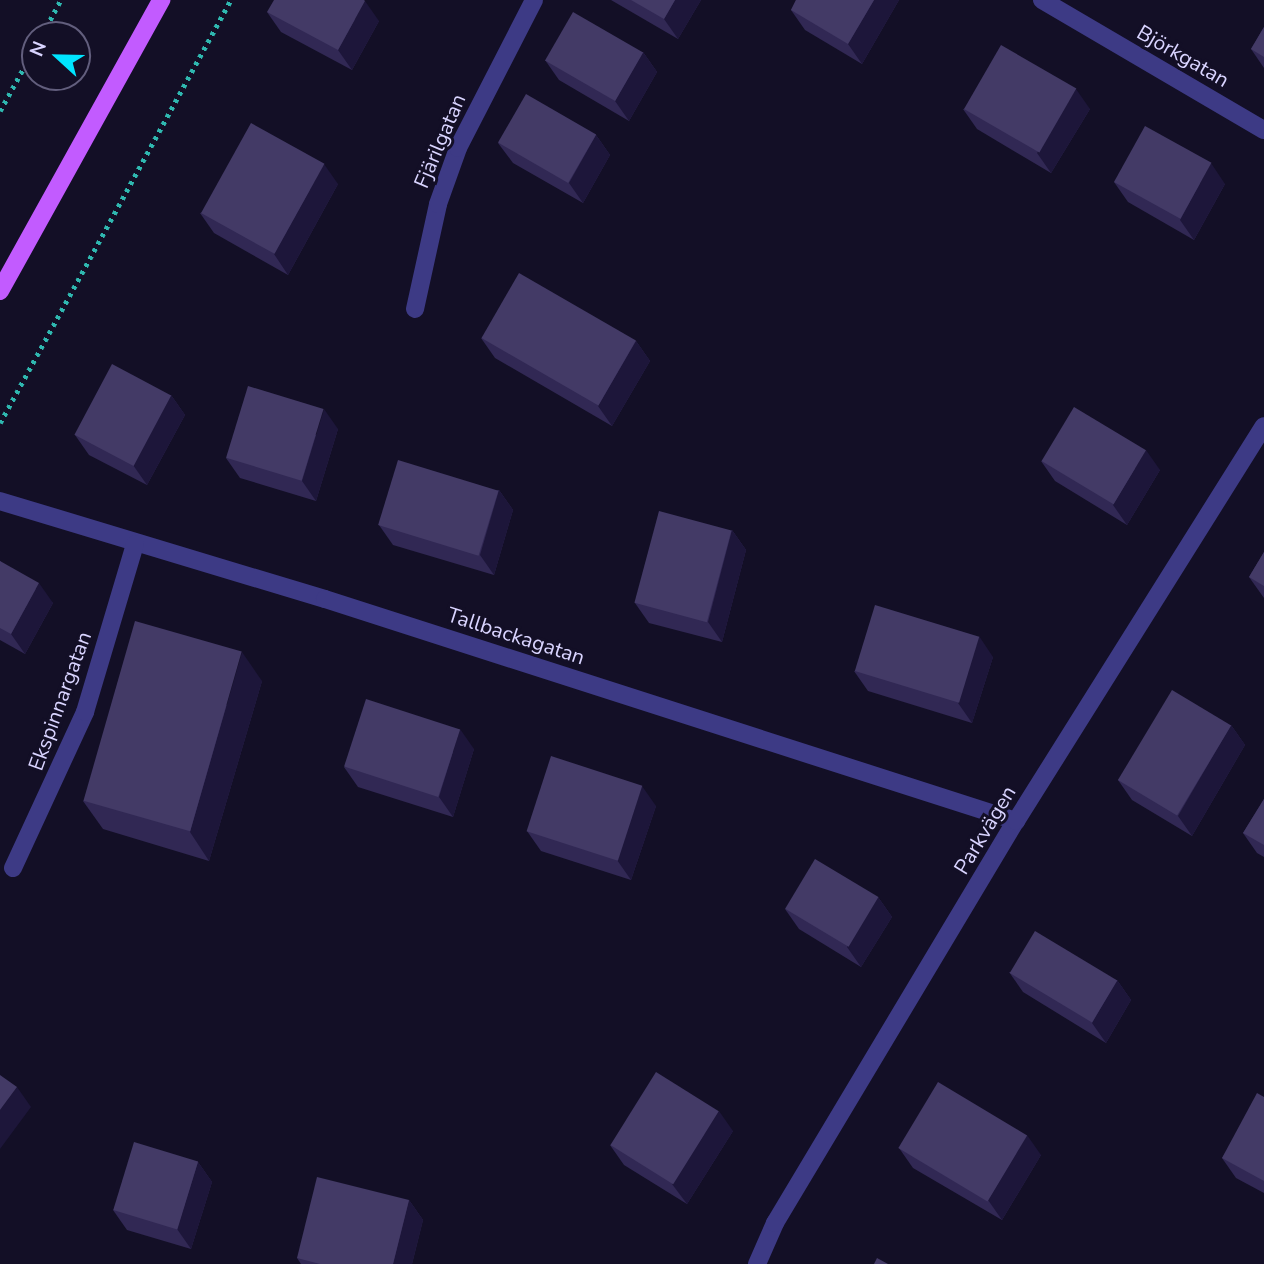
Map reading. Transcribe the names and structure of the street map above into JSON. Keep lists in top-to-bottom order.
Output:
{
  "streets": {
    "street": [
      "Björkgatan",
      "Fjärilgatan",
      "Tallbackagatan",
      "Ekspinnargatan",
      "Parkvägen"
    ]
  },
  "crossings": [
    ["Tallbackagatan", "Ekspinnargatan"],
    ["Tallbackagatan", "Parkvägen"]
  ],
  "north": "left"
}
